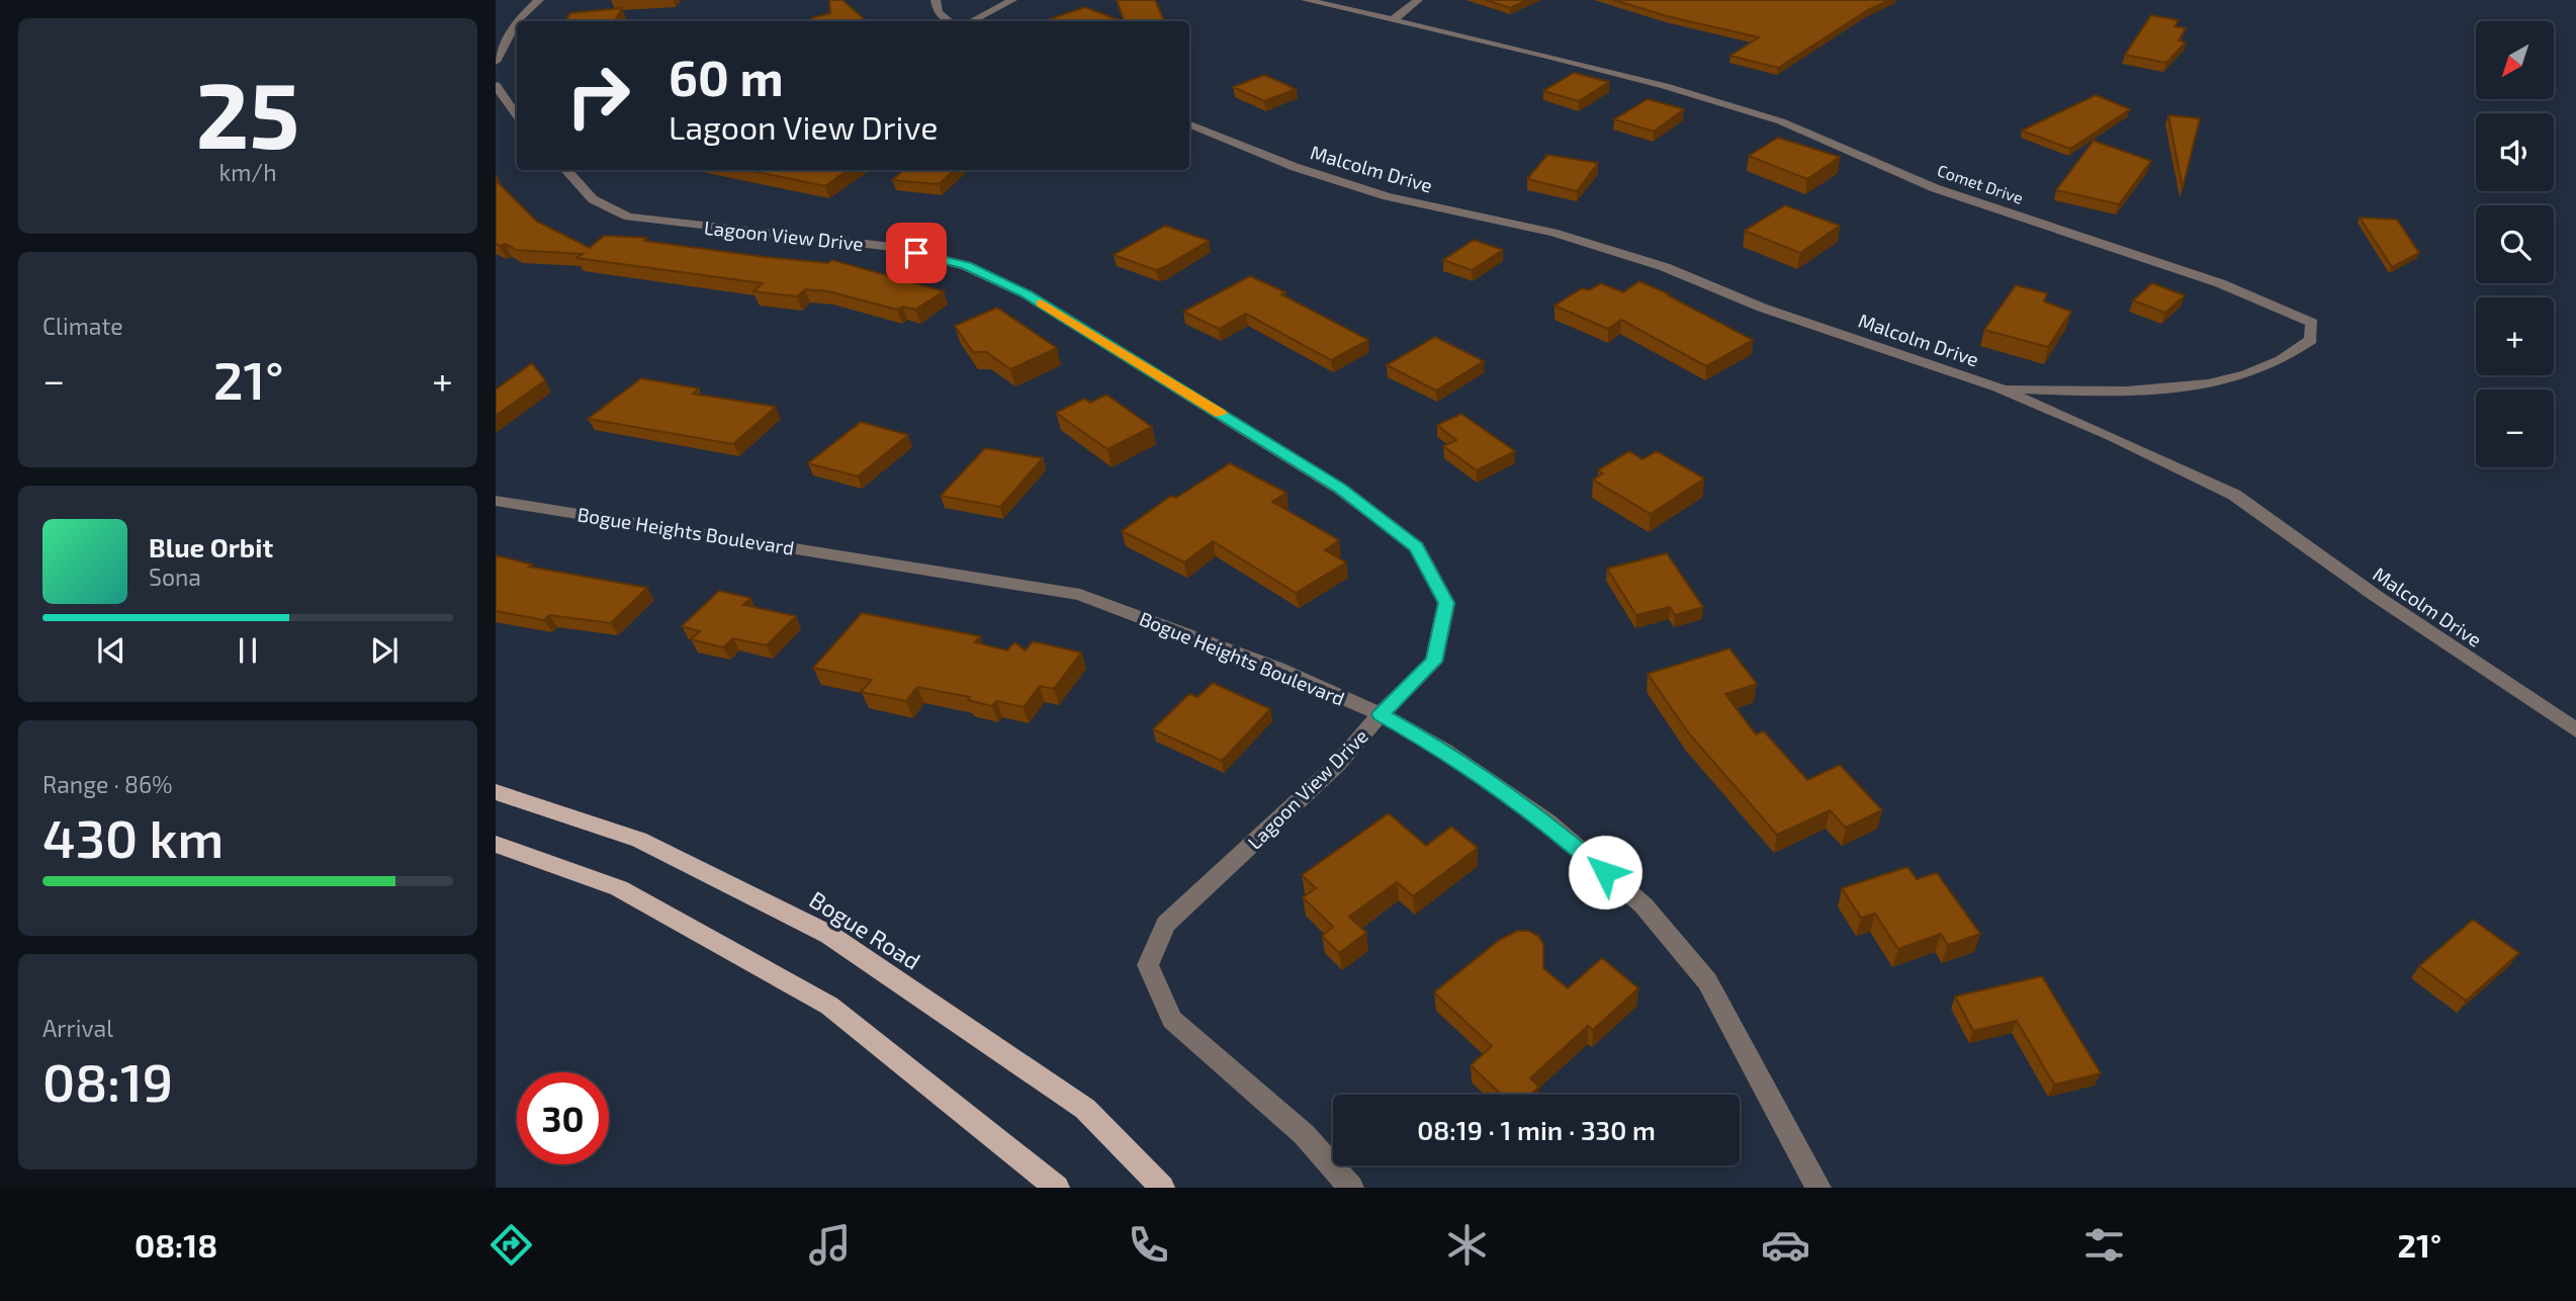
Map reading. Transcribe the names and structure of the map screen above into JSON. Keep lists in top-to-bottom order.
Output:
{
  "streets": {
    "main road": ["Bogue Road"],
    "street": [
      "Malcolm Drive",
      "Comet Drive",
      "Lagoon View Drive",
      "Bogue Heights Boulevard"
    ]
  },
  "crossings": [
    ["Malcolm Drive", "Comet Drive"],
    ["Lagoon View Drive", "Bogue Heights Boulevard"]
  ],
  "north": "bottom left",
  "page": {
    "tile": [
      ["25", "km/h"],
      "Climate",
      ["Range · 86%", "430 km"],
      ["Arrival", "08:19"]
    ],
    "map_buttons": ["+", "−"],
    "turn": ["60 m", "Lagoon View Drive"],
    "heat": ["−", "21°", "+"],
    "song": ["Blue Orbit", "Sona"],
    "limit": "30",
    "trip": "08:19 · 1 min · 330 m",
    "tabs": ["08:18", "21°"]
  }
}
